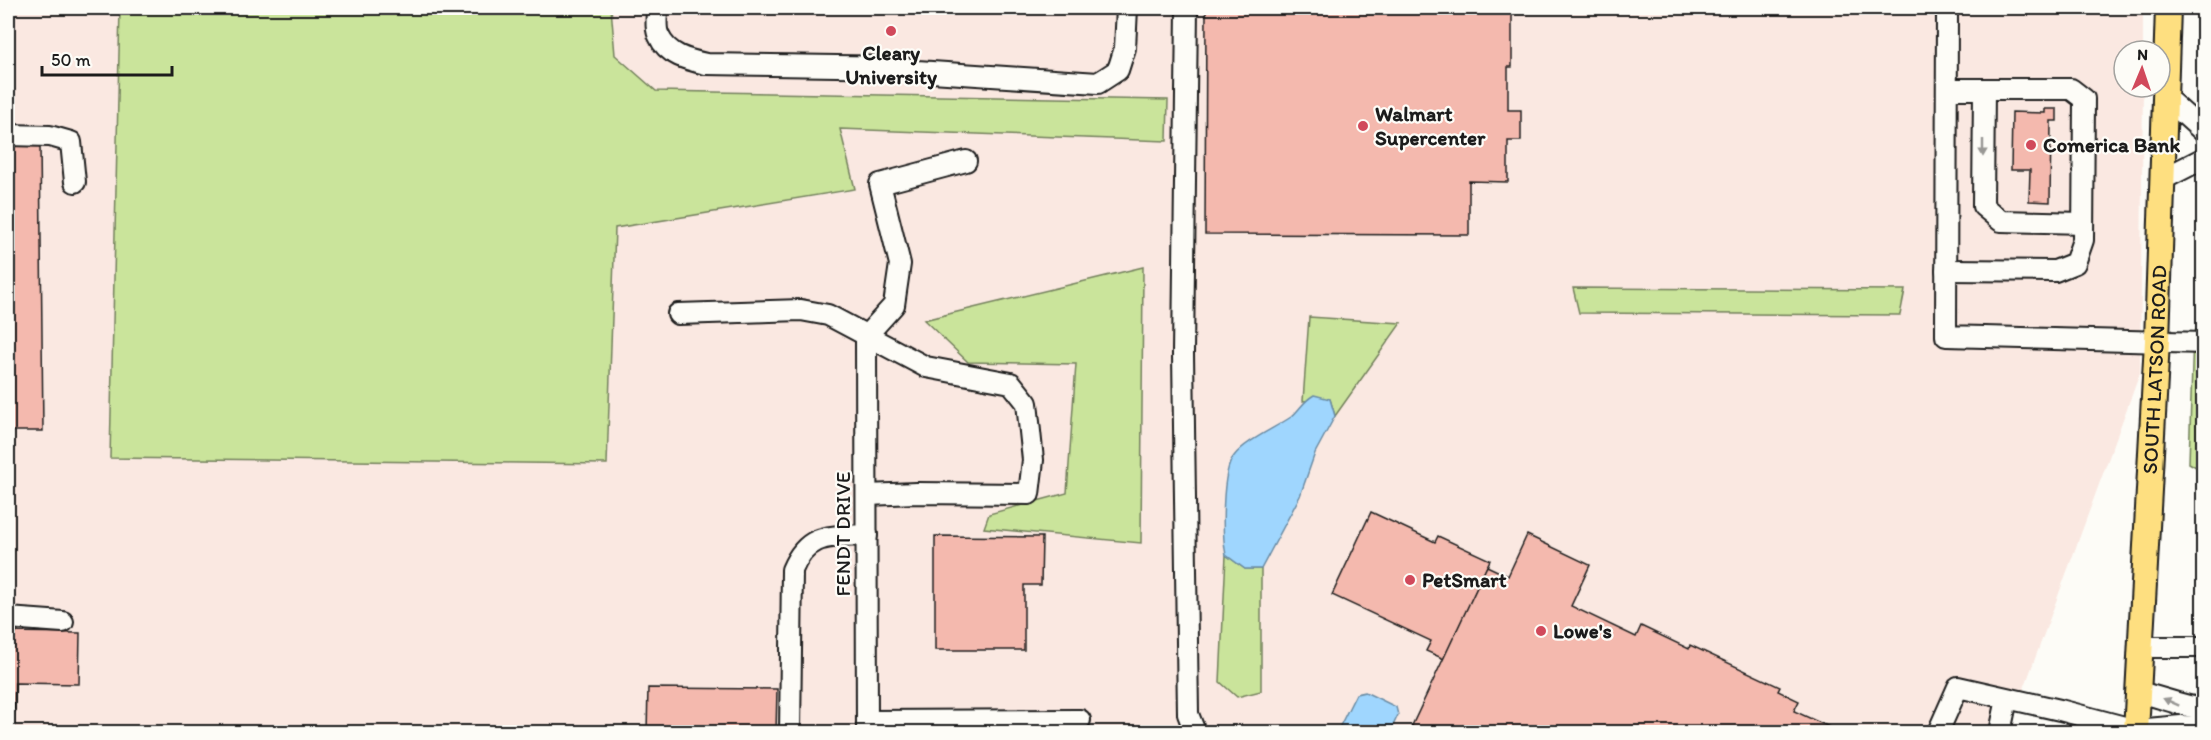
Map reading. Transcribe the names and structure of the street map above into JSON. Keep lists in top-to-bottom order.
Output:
{
  "streets": {
    "main road": ["SOUTH LATSON ROAD"],
    "street": ["FENDT DRIVE"]
  },
  "places": [
    "Cleary University",
    "Walmart Supercenter",
    "Comerica Bank",
    "PetSmart",
    "Lowe's"
  ],
  "scale_bar": "50 m",
  "north": "top"
}
